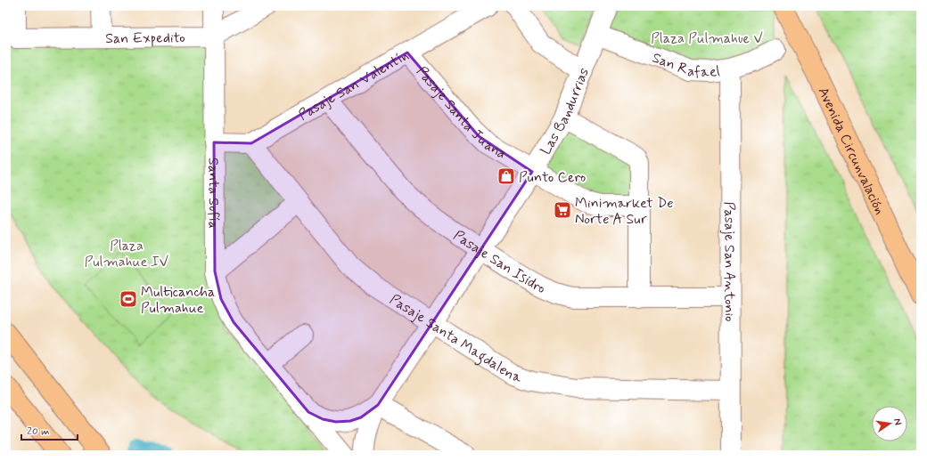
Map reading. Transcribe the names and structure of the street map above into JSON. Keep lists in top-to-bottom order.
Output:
{
  "streets": {
    "main road": ["Avenida Circunvalación"],
    "street": [
      "San Expedito",
      "San Rafael",
      "Pasaje San Valentín",
      "Pasaje Santa Juana",
      "Las Bandurrias",
      "Santa Sofía",
      "Pasaje San Isidro",
      "Pasaje San Antonio",
      "Pasaje Santa Magdalena"
    ]
  },
  "crossings": [
    ["San Expedito", "Santa Sofía"],
    ["San Rafael", "Las Bandurrias"],
    ["San Rafael", "Pasaje San Antonio"],
    ["Pasaje San Valentín", "Pasaje Santa Juana"],
    ["Pasaje San Valentín", "Pasaje San Isidro"],
    ["Pasaje San Valentín", "Pasaje Santa Magdalena"],
    ["Pasaje Santa Juana", "Las Bandurrias"],
    ["Las Bandurrias", "Santa Sofía"],
    ["Las Bandurrias", "Pasaje San Isidro"],
    ["Las Bandurrias", "Pasaje Santa Magdalena"],
    ["Pasaje San Isidro", "Pasaje San Antonio"],
    ["Pasaje San Antonio", "Pasaje Santa Magdalena"]
  ],
  "parks": ["Plaza Pulmahue V", "Plaza Pulmahue IV"],
  "places": {
    "shop": ["Punto Cero"],
    "supermarket": ["Minimarket De Norte A Sur"],
    "sports": ["Multicancha Pulmahue"]
  },
  "scale_bar": "20 m",
  "north": "right"
}
